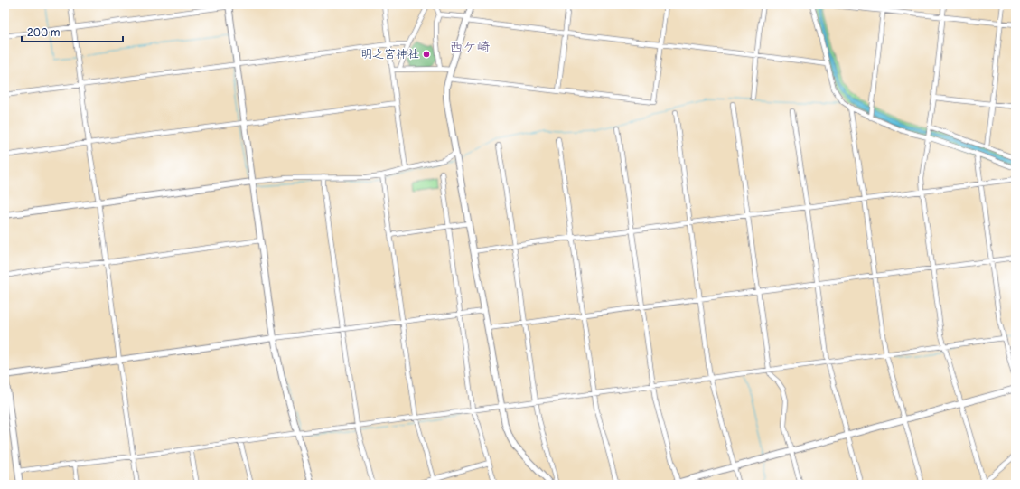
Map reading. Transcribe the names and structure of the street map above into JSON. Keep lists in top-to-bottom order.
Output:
{
  "districts": ["西ケ崎"],
  "places": ["明之宮神社"],
  "scale_bar": "200 m"
}
